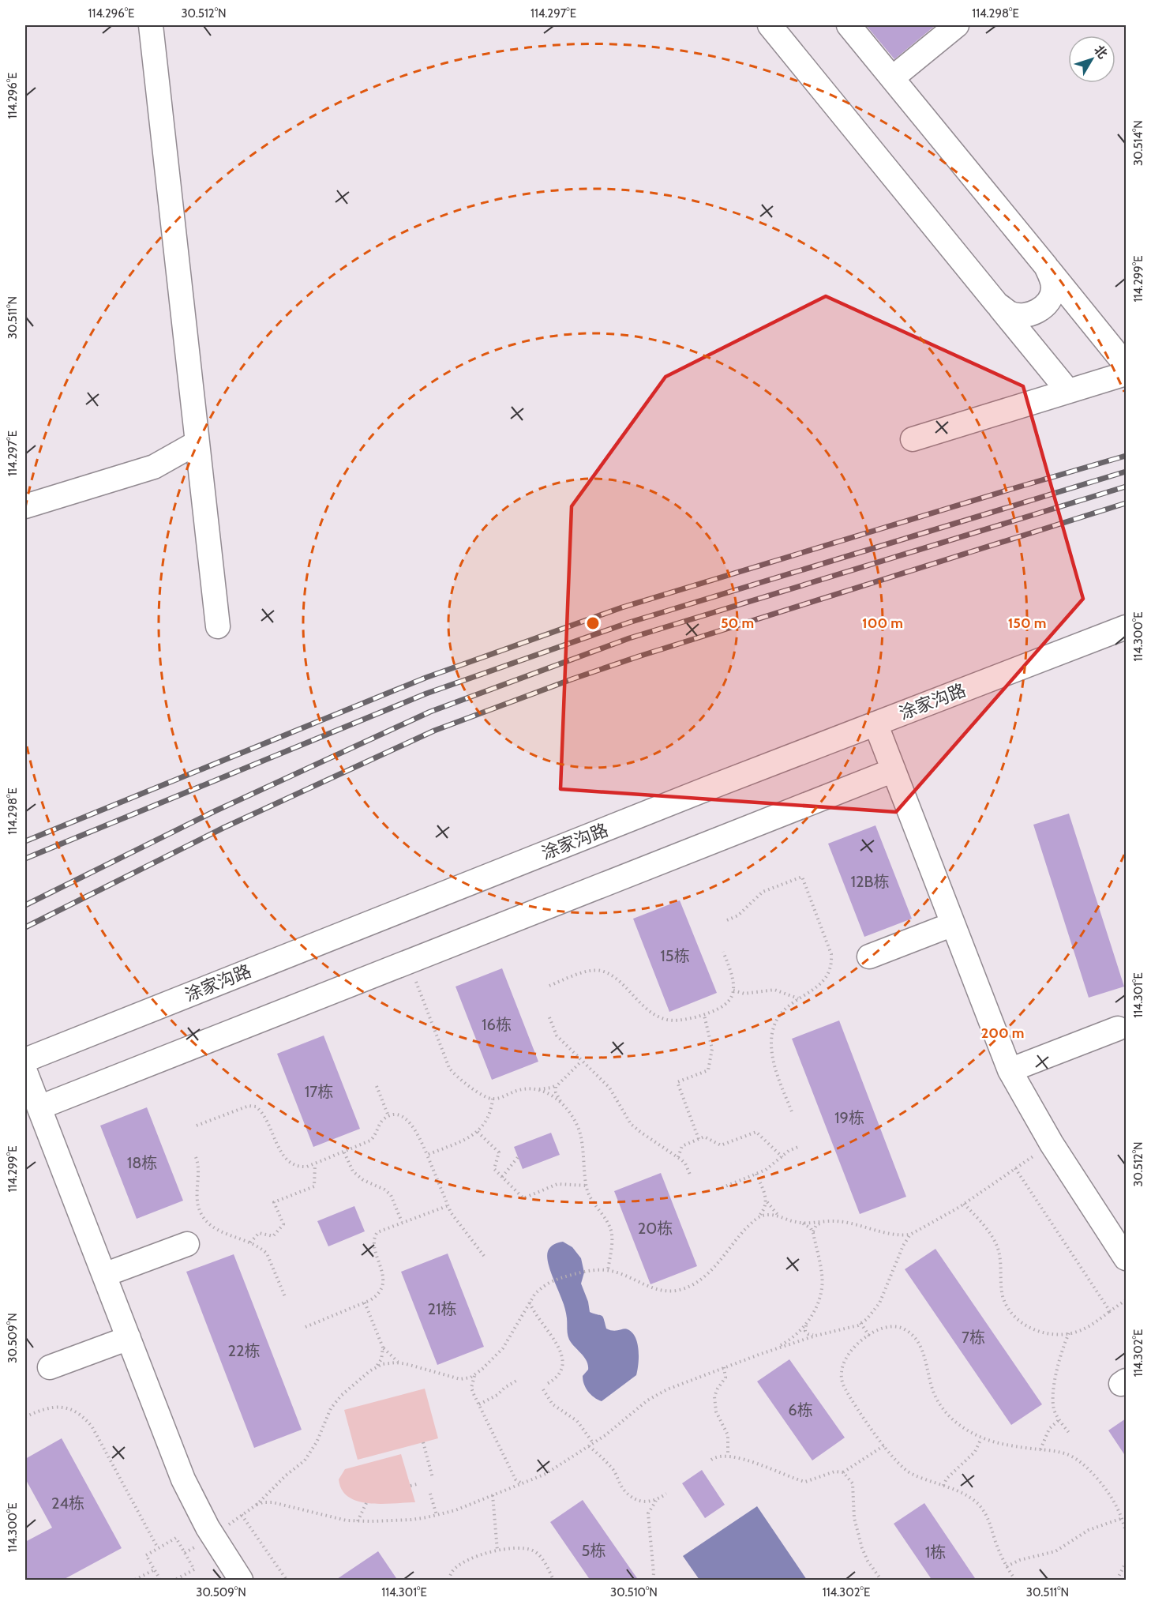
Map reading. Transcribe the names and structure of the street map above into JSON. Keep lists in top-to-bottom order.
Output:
{
  "streets": {
    "street": ["涂家沟路"]
  },
  "house_numbers": [
    "12B栋",
    "15栋",
    "16栋",
    "17栋",
    "19栋",
    "18栋",
    "20栋",
    "21栋",
    "7栋",
    "22栋",
    "6栋",
    "24栋",
    "5栋",
    "1栋"
  ],
  "north": "top right",
  "coordinates": [
    "114.296°E",
    "30.512°N",
    "114.297°E",
    "114.298°E",
    "30.514°N",
    "114.299°E",
    "30.511°N",
    "114.300°E",
    "114.301°E",
    "30.509°N",
    "114.302°E",
    "30.510°N"
  ],
  "rings": [
    "50 m",
    "100 m",
    "150 m",
    "200 m"
  ]
}
